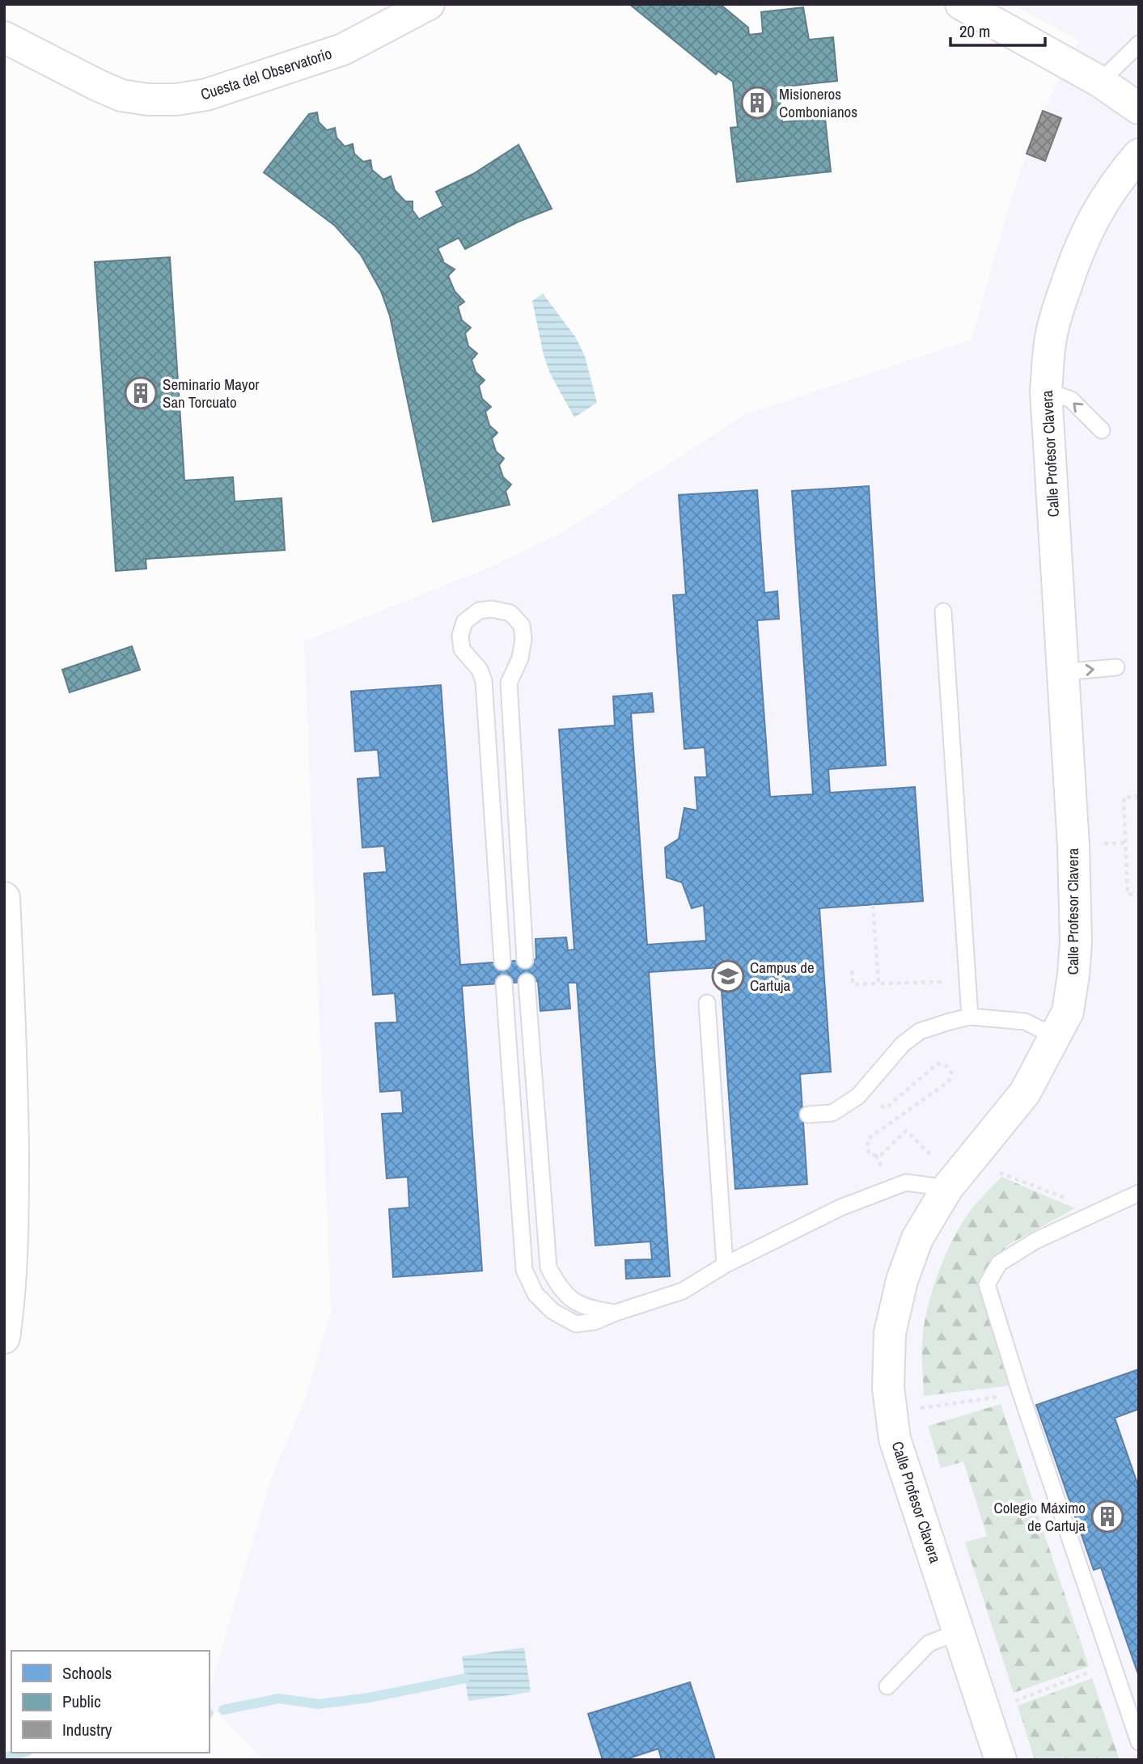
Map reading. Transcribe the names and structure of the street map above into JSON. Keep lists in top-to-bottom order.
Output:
{
  "streets": {
    "street": ["Cuesta del Observatorio", "Calle Profesor Clavera"]
  },
  "places": {
    "building": ["Misioneros Combonianos", "Seminario Mayor San Torcuato", "Colegio Máximo de Cartuja"],
    "school or university": ["Campus de Cartuja"]
  },
  "legend": ["Schools", "Public", "Industry"],
  "scale_bar": "20 m"
}
